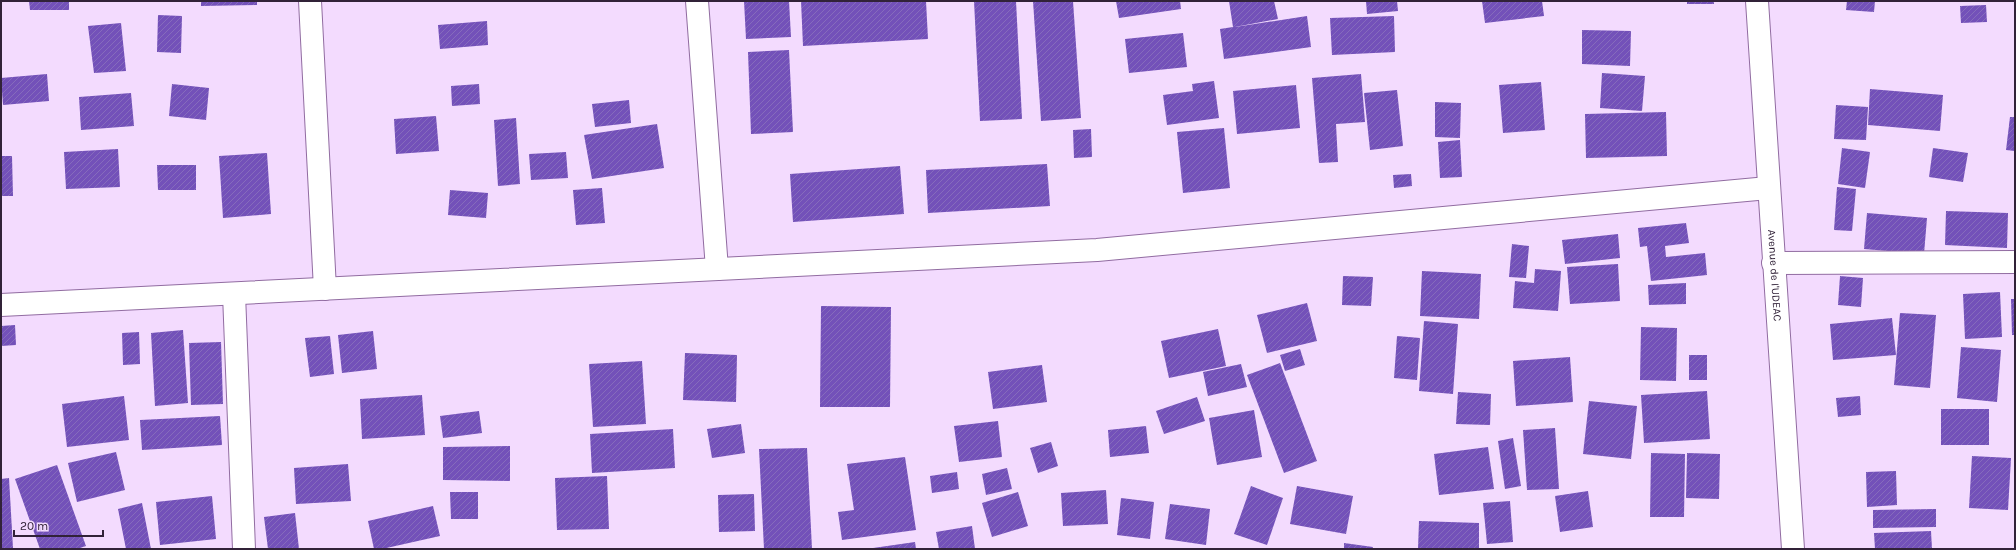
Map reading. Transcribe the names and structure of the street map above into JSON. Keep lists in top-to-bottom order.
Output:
{
  "streets": {
    "street": ["Avenue de I'UDEAC"]
  },
  "scale_bar": "20 m"
}
